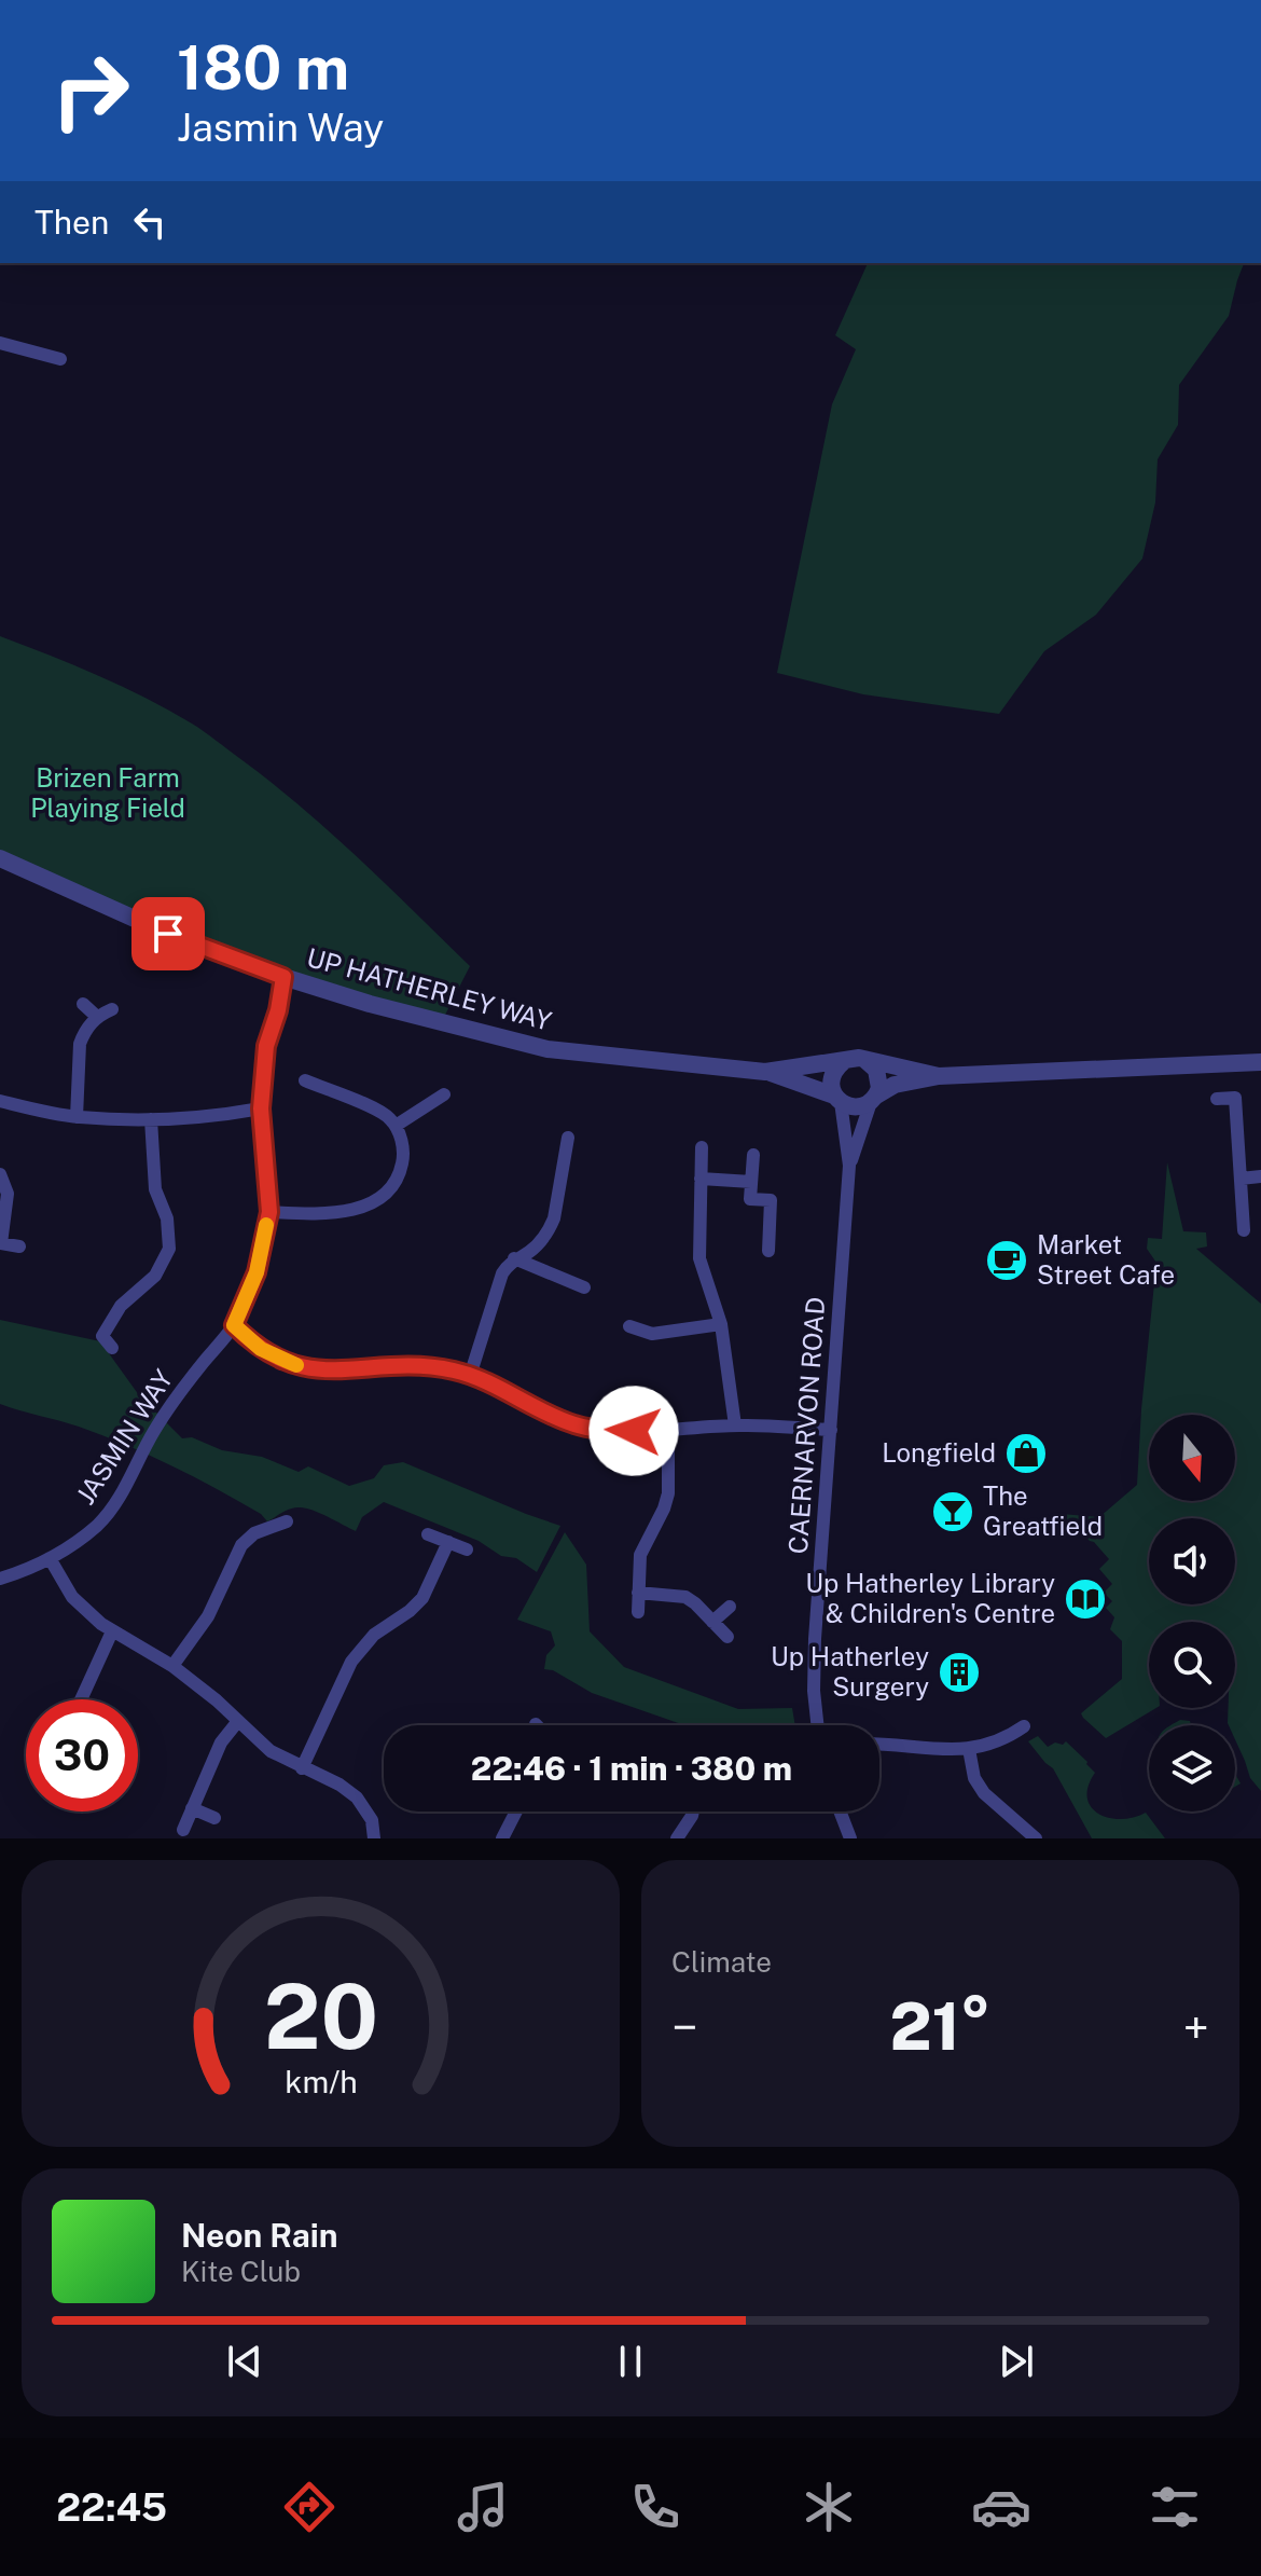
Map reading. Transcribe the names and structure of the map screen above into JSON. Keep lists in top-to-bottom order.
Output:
{
  "streets": {
    "street": ["UP HATHERLEY WAY", "CAERNARVON ROAD", "JASMIN WAY"]
  },
  "crossings": [
    ["UP HATHERLEY WAY", "CAERNARVON ROAD"],
    ["UP HATHERLEY WAY", "JASMIN WAY"]
  ],
  "parks": ["Brizen Farm Playing Field"],
  "places": {
    "cafe": ["Market Street Cafe"],
    "shop": ["Longfield"],
    "bar": ["The Greatfield"],
    "library": ["Up Hatherley Library & Children's Centre"],
    "building": ["Up Hatherley Surgery"]
  },
  "north": "bottom",
  "page": {
    "turn": ["180 m", "Jasmin Way"],
    "then": "Then",
    "limit": "30",
    "trip": "22:46 · 1 min · 380 m",
    "tile": "Climate",
    "heat": ["−", "21°", "+"],
    "song": ["Neon Rain", "Kite Club"],
    "tabs": "22:45",
    "gauge": ["20", "km/h"]
  }
}
